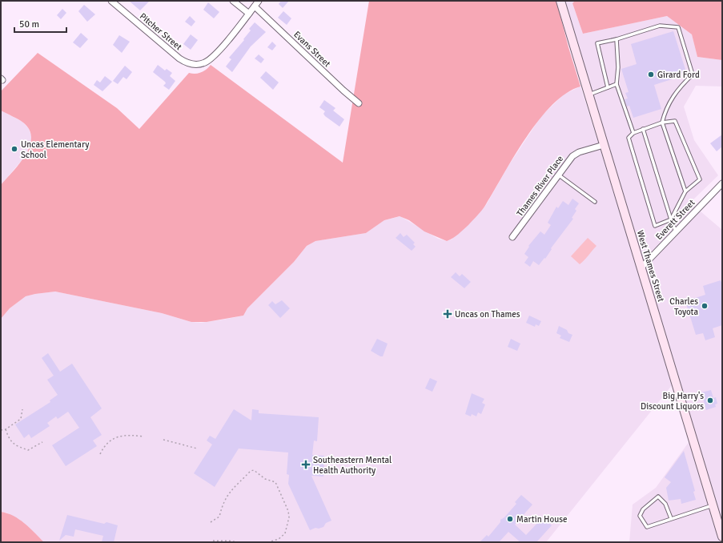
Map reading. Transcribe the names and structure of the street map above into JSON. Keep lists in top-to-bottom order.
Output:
{
  "streets": {
    "main road": ["West Thames Street"],
    "street": [
      "Pitcher Street",
      "Evans Street",
      "Thames River Place",
      "Everett Street"
    ]
  },
  "crossings": [
    ["Thames River Place", "West Thames Street"],
    ["Everett Street", "West Thames Street"]
  ],
  "places": {
    "other": [
      "Girard Ford",
      "Uncas Elementary School",
      "Charles Toyota",
      "Big Harry's Discount Liquors",
      "Martin House"
    ],
    "health": ["Uncas on Thames", "Southeastern Mental Health Authority"]
  },
  "scale_bar": "50 m"
}
